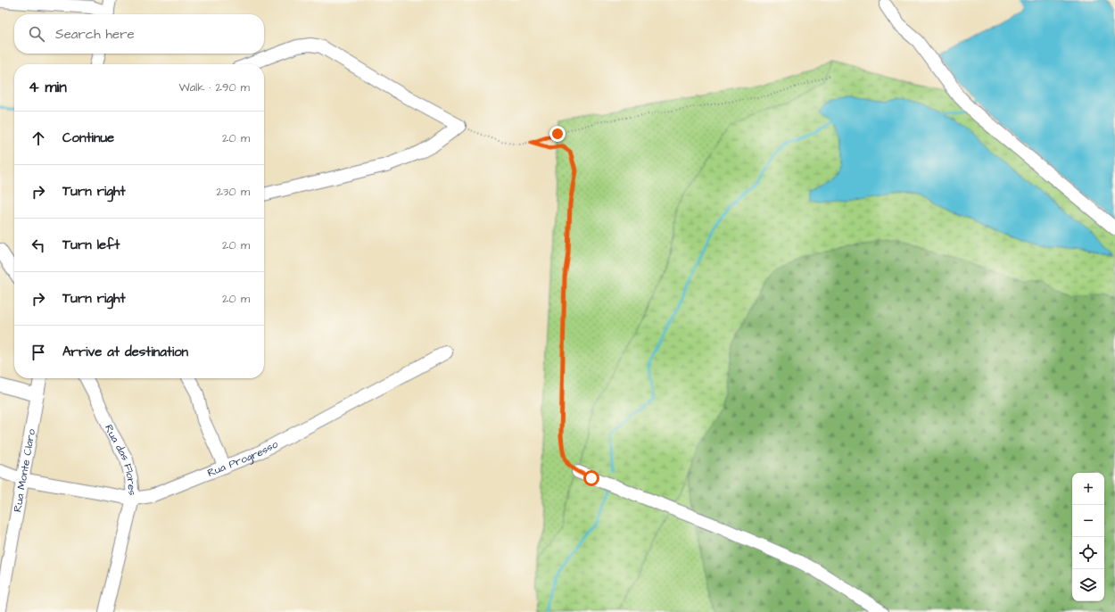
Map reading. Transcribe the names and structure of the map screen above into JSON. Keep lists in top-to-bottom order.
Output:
{
  "streets": {
    "street": ["Rua Progresso", "Rua das Flores", "Rua Monte Claro"]
  },
  "crossings": [
    ["Rua Progresso", "Rua das Flores"],
    ["Rua Progresso", "Rua Monte Claro"]
  ],
  "page": {
    "search": "Search here",
    "heading": ["4 min", "Walk · 290 m"],
    "list": [
      ["Continue", "20 m"],
      ["Turn right", "230 m"],
      ["Turn left", "20 m"],
      ["Turn right", "20 m"],
      "Arrive at destination"
    ],
    "map_buttons": ["+", "−"]
  }
}
